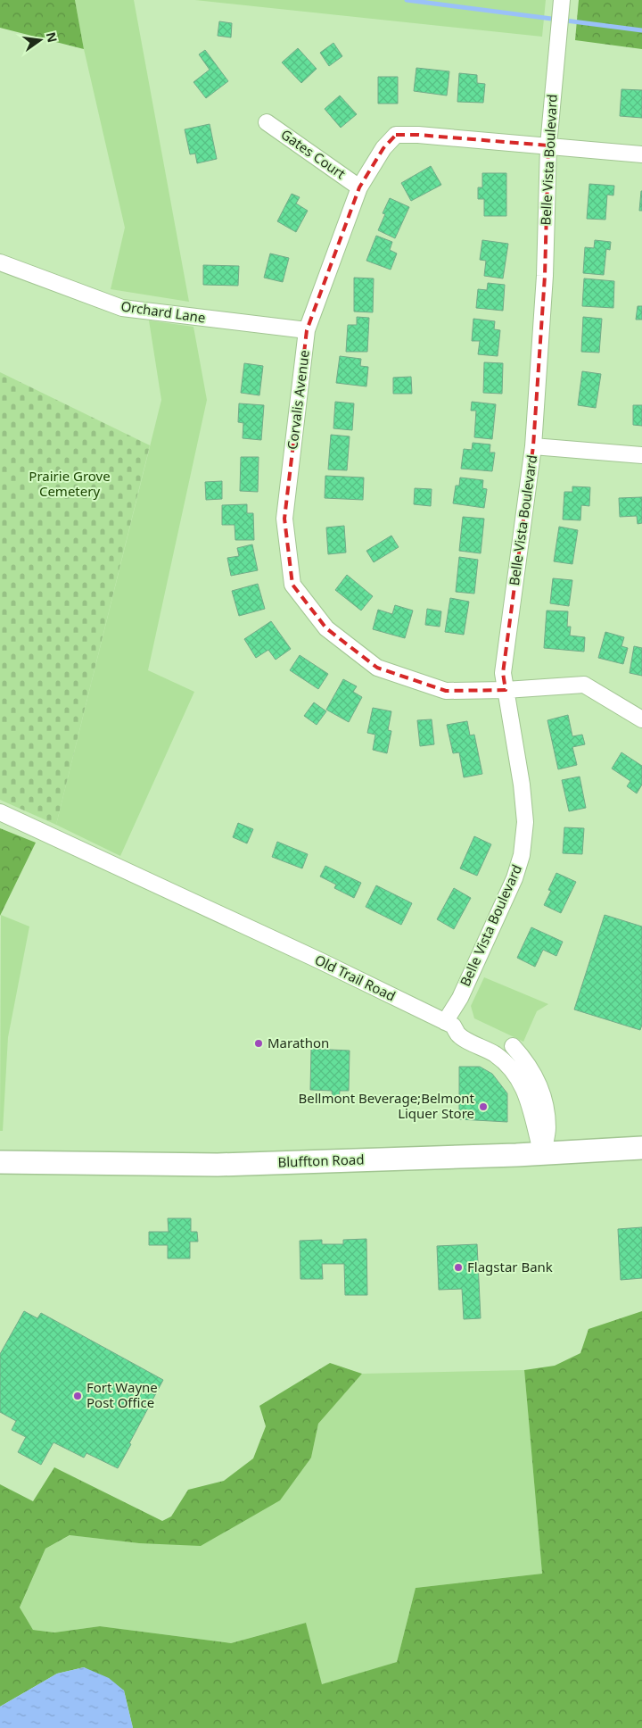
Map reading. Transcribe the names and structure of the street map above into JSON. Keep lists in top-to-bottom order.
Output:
{
  "streets": {
    "main road": ["Bluffton Road"],
    "street": [
      "Gates Court",
      "Belle Vista Boulevard",
      "Orchard Lane",
      "Corvalis Avenue",
      "Old Trail Road"
    ]
  },
  "crossings": [
    ["Gates Court", "Corvalis Avenue"],
    ["Belle Vista Boulevard", "Corvalis Avenue"],
    ["Belle Vista Boulevard", "Old Trail Road"],
    ["Orchard Lane", "Corvalis Avenue"],
    ["Old Trail Road", "Bluffton Road"]
  ],
  "parks": ["Prairie Grove Cemetery"],
  "places": [
    "Marathon",
    "Bellmont Beverage;Belmont Liquer Store",
    "Flagstar Bank",
    "Fort Wayne Post Office"
  ],
  "north": "right"
}
